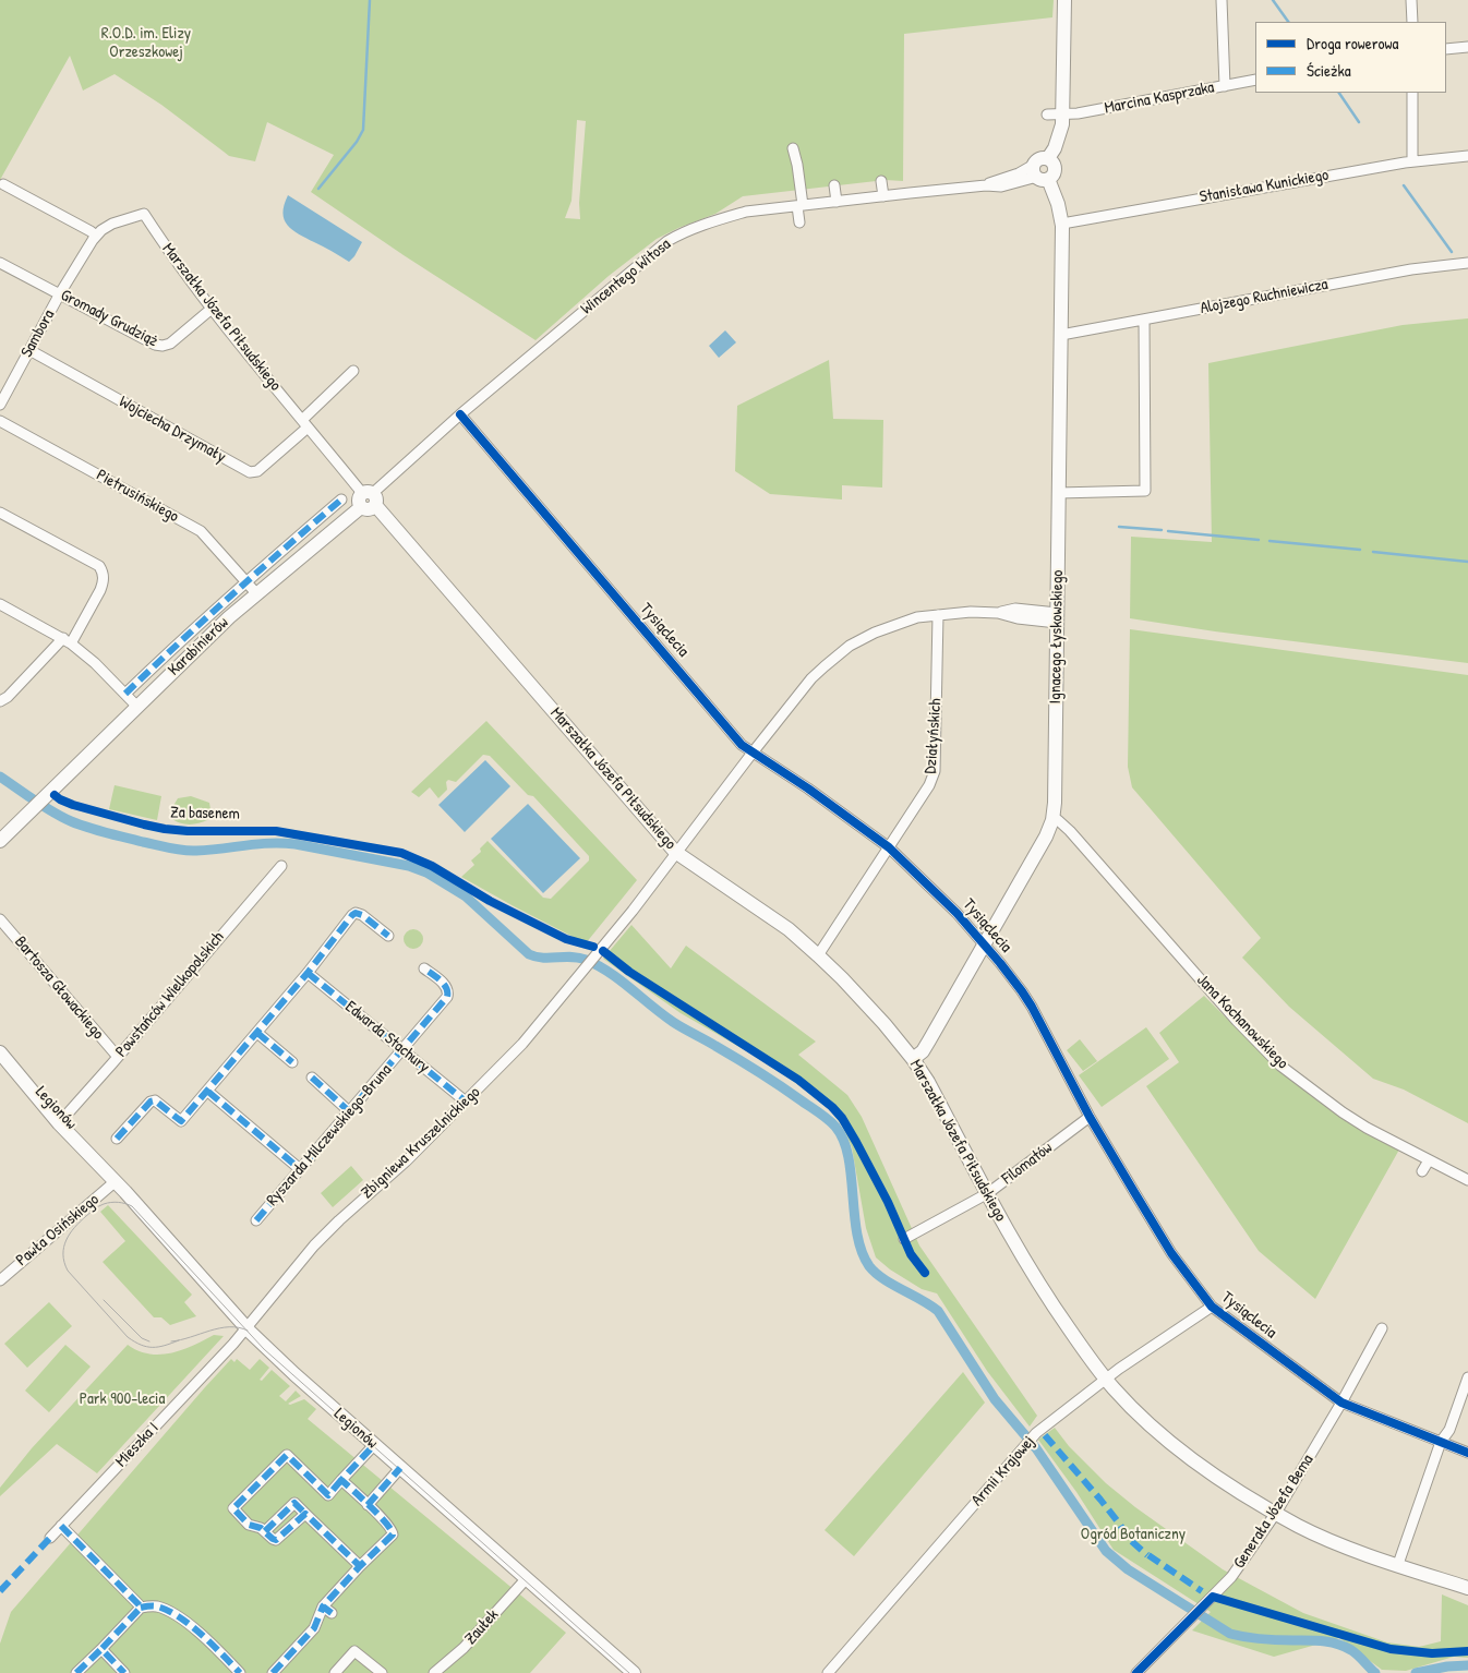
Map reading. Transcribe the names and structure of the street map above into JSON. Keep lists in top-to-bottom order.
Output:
{
  "streets": {
    "main road": [
      "Marszałka Józefa Piłsudskiego",
      "Ignacego Łyskowskiego",
      "Karabinierów",
      "Legionów"
    ],
    "street": [
      "Marcina Kasprzaka",
      "Stanisława Kunickiego",
      "Wincentego Witosa",
      "Alojzego Ruchniewicza",
      "Gromady Grudziąż",
      "Sambora",
      "Wojciecha Drzymały",
      "Pietrusińskiego",
      "Tysiąclecia",
      "Działyńskich",
      "Bartosza Głowackiego",
      "Powstańców Wielkopolskich",
      "Jana Kochanowskiego",
      "Edwarda Stachury",
      "Ryszarda Milczewskiego-Bruna",
      "Zbigniewa Kruszelnickiego",
      "Filomatów",
      "Pawła Osińskiego",
      "Mieszka I",
      "Armii Krajowej",
      "Generała Józefa Bema",
      "Zaułek"
    ],
    "cycle path": ["Za basenem"]
  },
  "crossings": [
    ["Stanisława Kunickiego", "Ignacego Łyskowskiego"],
    ["Wincentego Witosa", "Tysiąclecia"],
    ["Wincentego Witosa", "Ignacego Łyskowskiego"],
    ["Wincentego Witosa", "Karabinierów"],
    ["Alojzego Ruchniewicza", "Ignacego Łyskowskiego"],
    ["Marszałka Józefa Piłsudskiego", "Gromady Grudziąż"],
    ["Marszałka Józefa Piłsudskiego", "Sambora"],
    ["Marszałka Józefa Piłsudskiego", "Wojciecha Drzymały"],
    ["Marszałka Józefa Piłsudskiego", "Ignacego Łyskowskiego"],
    ["Marszałka Józefa Piłsudskiego", "Karabinierów"],
    ["Marszałka Józefa Piłsudskiego", "Działyńskich"],
    ["Marszałka Józefa Piłsudskiego", "Zbigniewa Kruszelnickiego"],
    ["Marszałka Józefa Piłsudskiego", "Filomatów"],
    ["Marszałka Józefa Piłsudskiego", "Armii Krajowej"],
    ["Marszałka Józefa Piłsudskiego", "Generała Józefa Bema"],
    ["Gromady Grudziąż", "Sambora"],
    ["Sambora", "Wojciecha Drzymały"],
    ["Pietrusińskiego", "Karabinierów"],
    ["Tysiąclecia", "Ignacego Łyskowskiego"],
    ["Tysiąclecia", "Karabinierów"],
    ["Tysiąclecia", "Działyńskich"],
    ["Tysiąclecia", "Zbigniewa Kruszelnickiego"],
    ["Tysiąclecia", "Filomatów"],
    ["Tysiąclecia", "Armii Krajowej"],
    ["Tysiąclecia", "Generała Józefa Bema"],
    ["Ignacego Łyskowskiego", "Jana Kochanowskiego"],
    ["Ignacego Łyskowskiego", "Zbigniewa Kruszelnickiego"],
    ["Działyńskich", "Zbigniewa Kruszelnickiego"],
    ["Bartosza Głowackiego", "Powstańców Wielkopolskich"],
    ["Powstańców Wielkopolskich", "Legionów"],
    ["Edwarda Stachury", "Ryszarda Milczewskiego-Bruna"],
    ["Edwarda Stachury", "Zbigniewa Kruszelnickiego"],
    ["Legionów", "Zbigniewa Kruszelnickiego"],
    ["Legionów", "Pawła Osińskiego"],
    ["Legionów", "Mieszka I"],
    ["Legionów", "Zaułek"],
    ["Zbigniewa Kruszelnickiego", "Mieszka I"]
  ],
  "parks": ["R.O.D. im. Elizy Orzeszkowej", "Park 900-lecia", "Ogród Botaniczny"],
  "legend": ["Droga rowerowa", "Ścieżka"]
}
